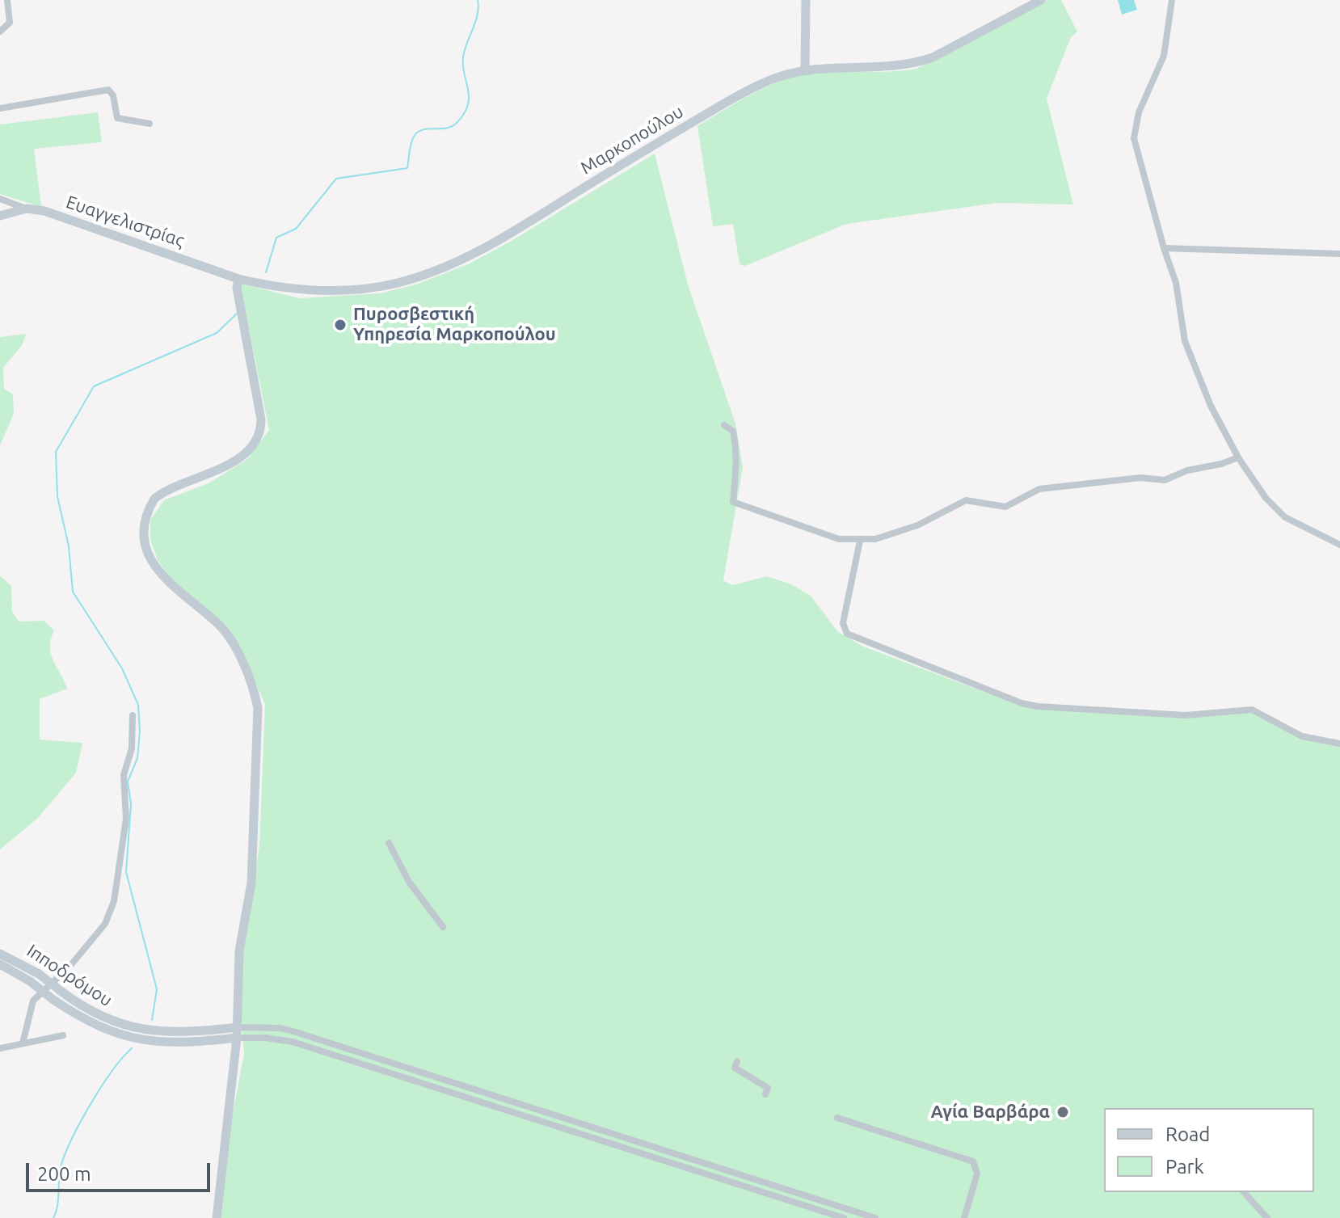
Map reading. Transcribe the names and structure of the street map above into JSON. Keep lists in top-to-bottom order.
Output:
{
  "streets": {
    "main road": ["Μαρκοπούλου", "Ευαγγελιστρίας", "Ιπποδρόμου"]
  },
  "crossings": [
    ["Μαρκοπούλου", "Ευαγγελιστρίας"]
  ],
  "places": ["Πυροσβεστική Υπηρεσία Μαρκοπούλου", "Αγία Βαρβάρα"],
  "legend": ["Road", "Park"],
  "scale_bar": "200 m"
}
